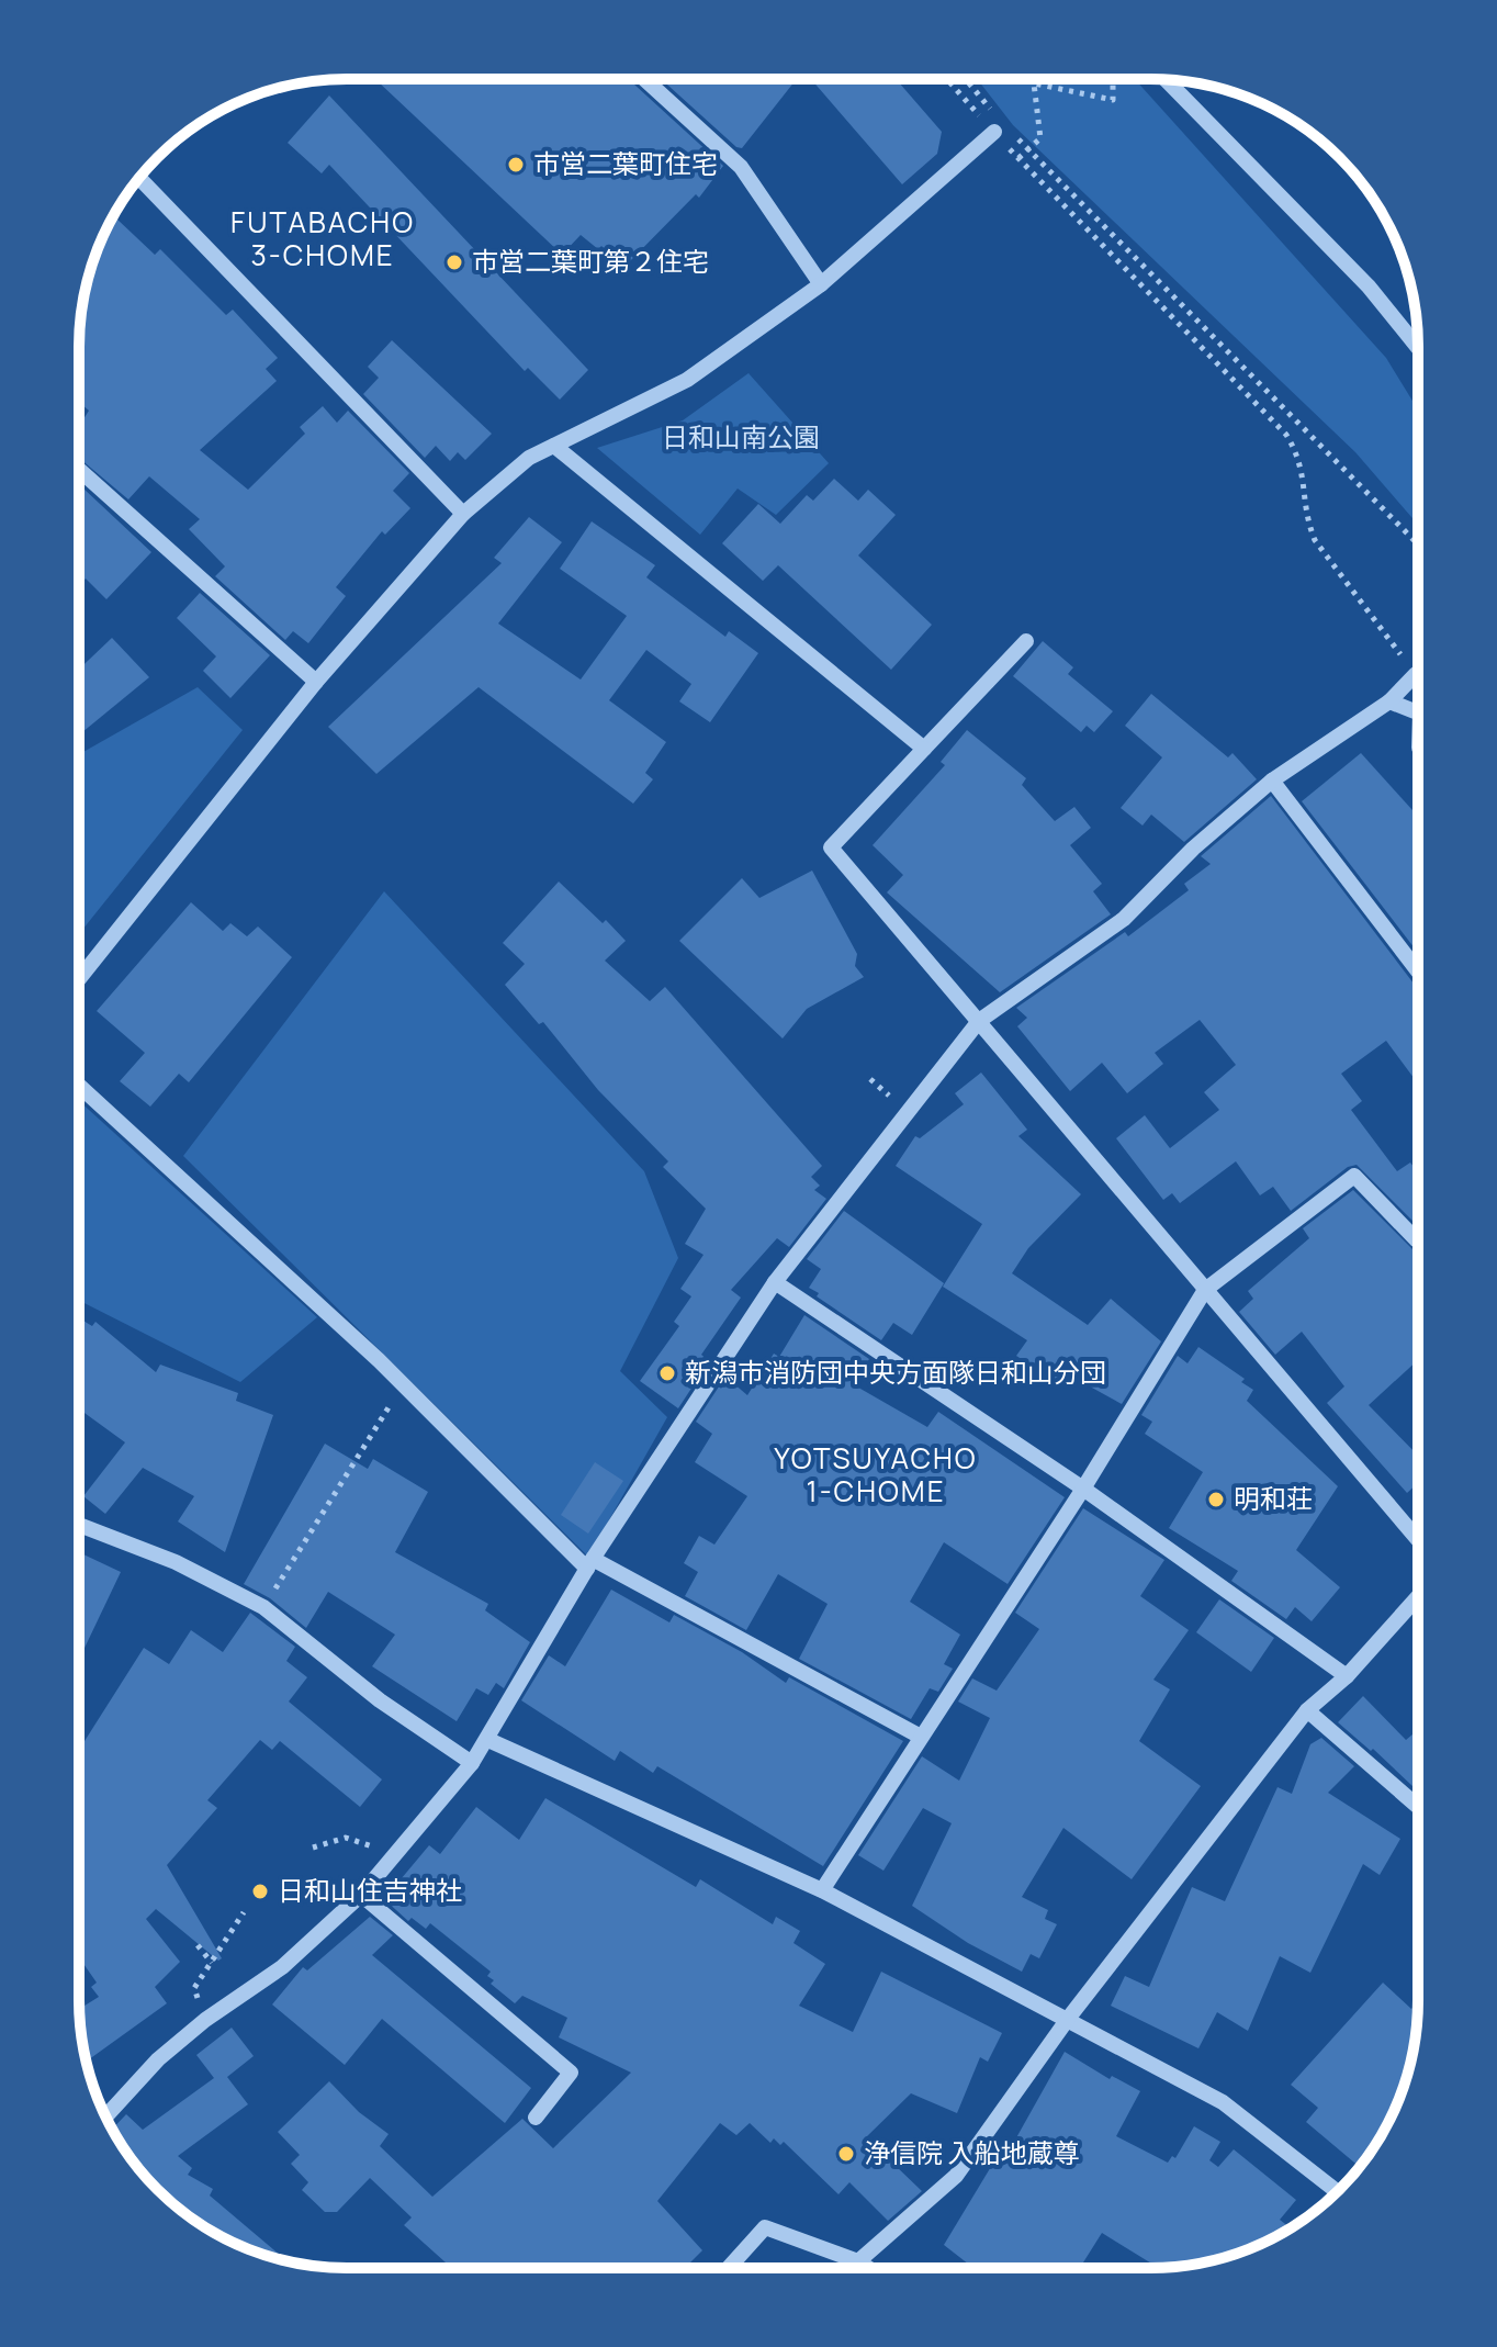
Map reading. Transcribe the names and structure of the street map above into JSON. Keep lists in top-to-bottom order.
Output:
{
  "districts": ["FUTABACHO 3-CHOME", "YOTSUYACHO 1-CHOME"],
  "parks": ["日和山南公園"],
  "places": [
    "市営二葉町住宅",
    "市営二葉町第２住宅",
    "新潟市消防団中央方面隊日和山分団",
    "明和荘",
    "日和山住吉神社",
    "浄信院 入船地蔵尊"
  ]
}
